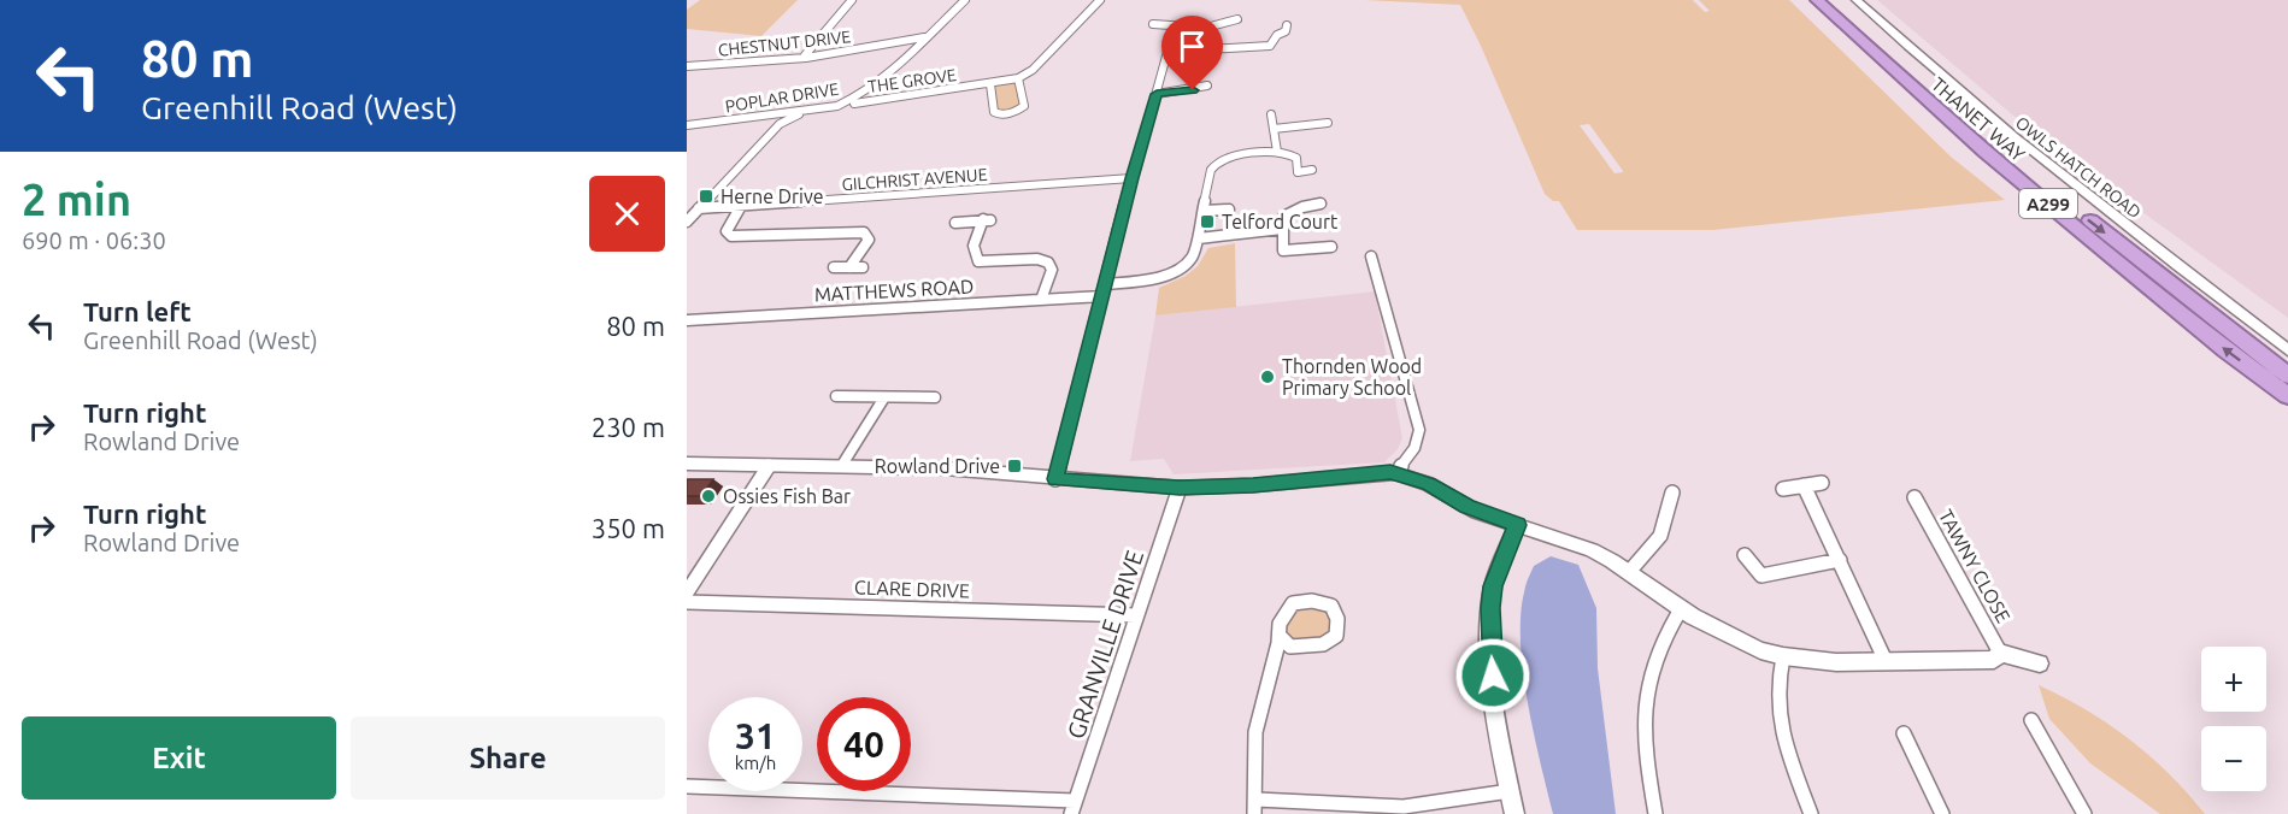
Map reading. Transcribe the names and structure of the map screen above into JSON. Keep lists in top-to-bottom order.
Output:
{
  "streets": {
    "highway": ["THANET WAY", "A299"],
    "street": [
      "CHESTNUT DRIVE",
      "THE GROVE",
      "POPLAR DRIVE",
      "OWLS HATCH ROAD",
      "GILCHRIST AVENUE",
      "MATTHEWS ROAD",
      "TAWNY CLOSE",
      "CLARE DRIVE",
      "GRANVILLE DRIVE"
    ]
  },
  "crossings": [
    ["CHESTNUT DRIVE", "POPLAR DRIVE"],
    ["THE GROVE", "POPLAR DRIVE"],
    ["CLARE DRIVE", "GRANVILLE DRIVE"]
  ],
  "places": {
    "transit": ["Herne Drive", "Telford Court", "Rowland Drive"],
    "other": ["Thornden Wood Primary School", "Ossies Fish Bar"]
  },
  "page": {
    "turn": ["80 m", "Greenhill Road (West)"],
    "heading": ["2 min", "690 m · 06:30"],
    "list": [
      {
        "name": "Turn left",
        "note": "Greenhill Road (West)",
        "value": "80 m"
      },
      {
        "name": "Turn right",
        "note": "Rowland Drive",
        "value": "230 m"
      },
      {
        "name": "Turn right",
        "note": "Rowland Drive",
        "value": "350 m"
      }
    ],
    "map_buttons": ["+", "−"],
    "speed": "31 km/h",
    "limit": "40",
    "buttons": ["Exit", "Share"]
  }
}
